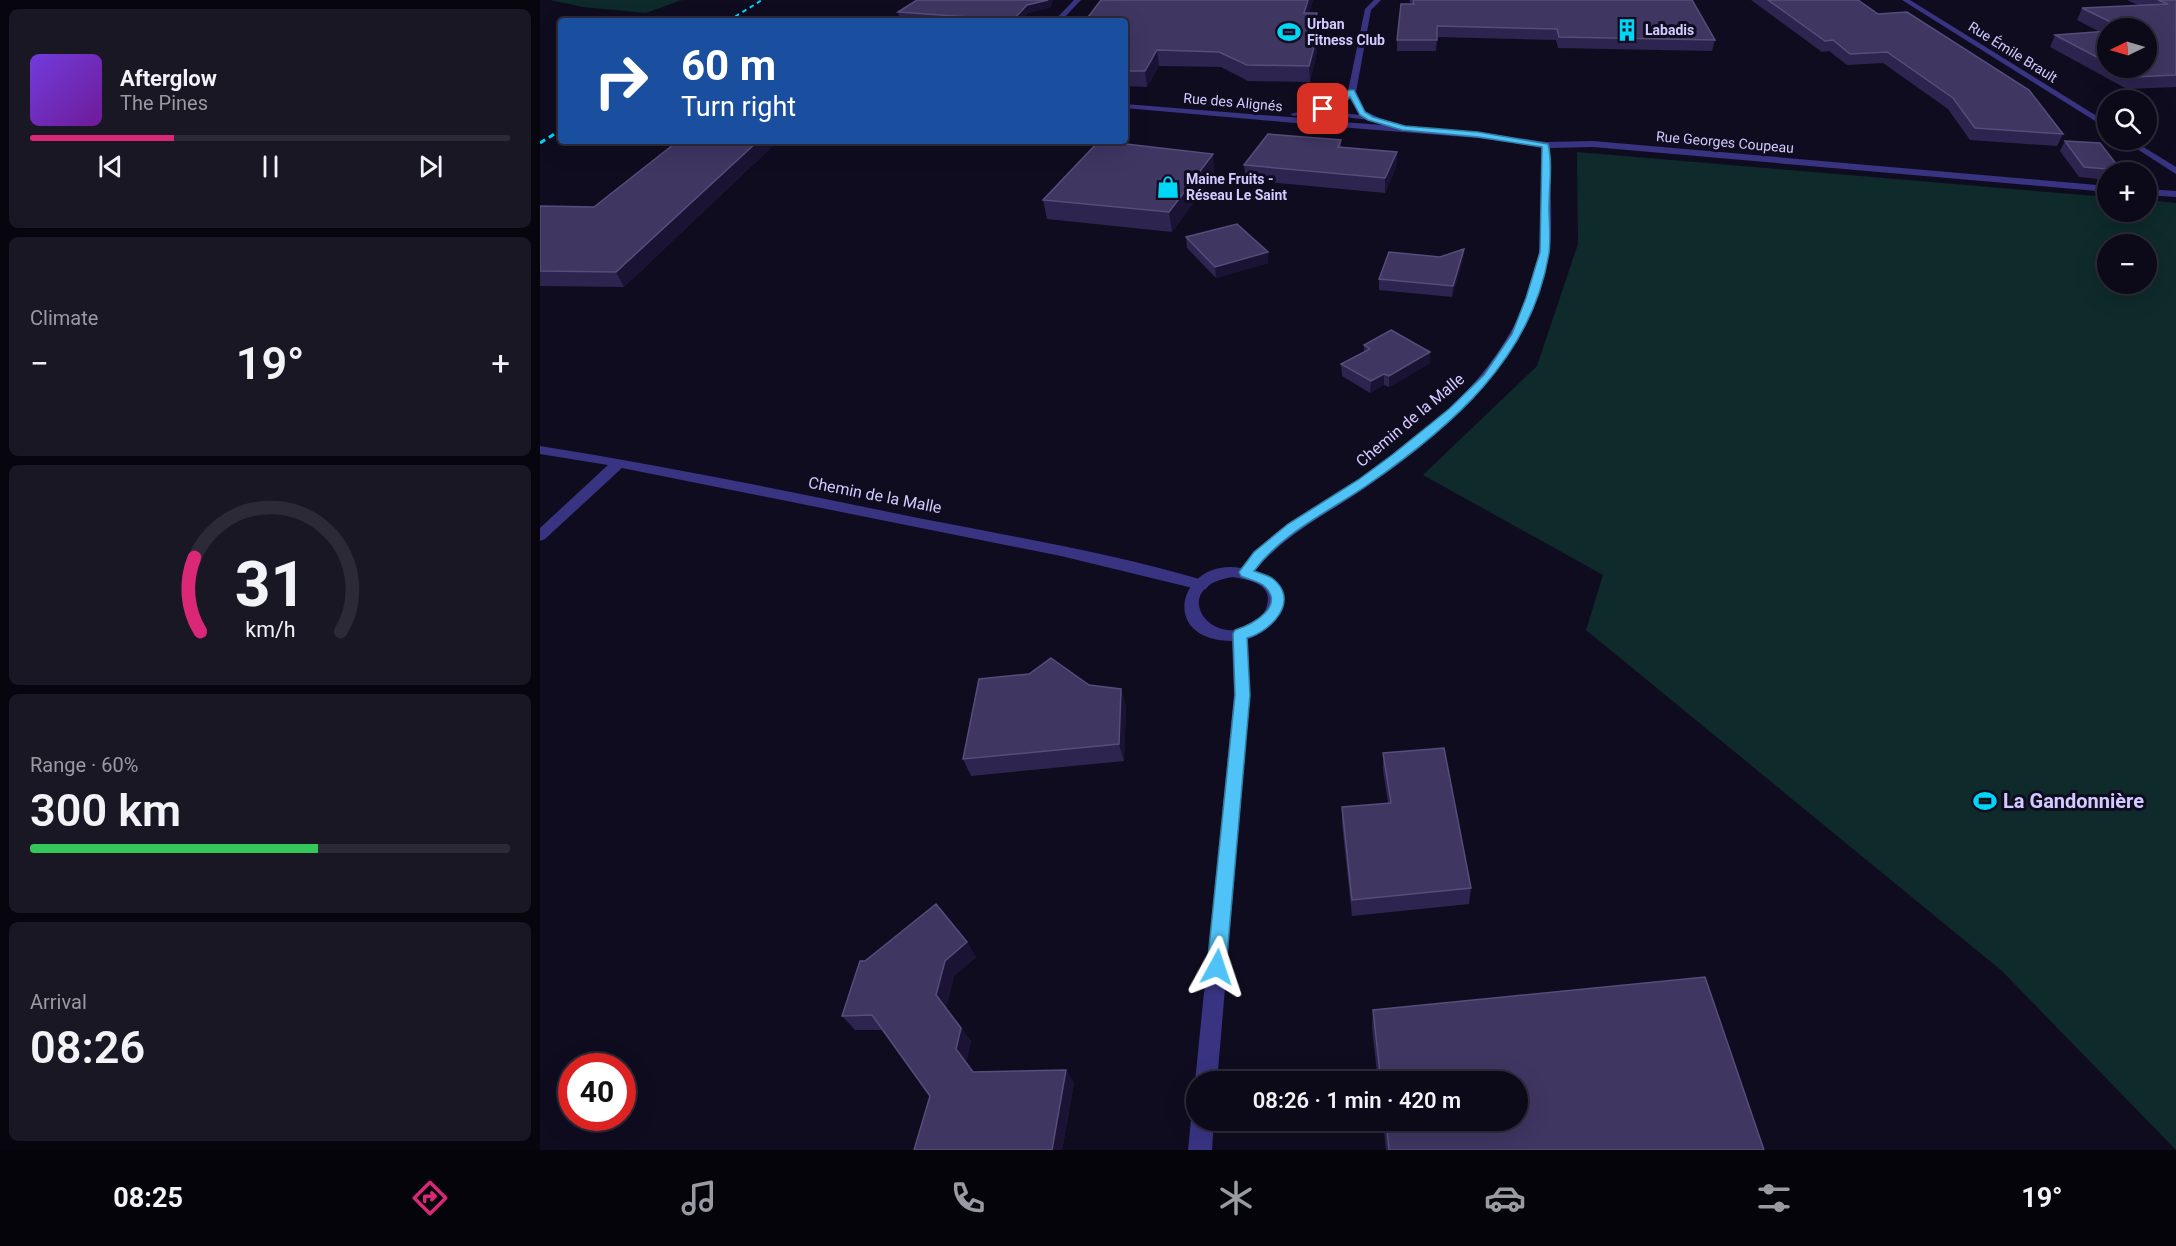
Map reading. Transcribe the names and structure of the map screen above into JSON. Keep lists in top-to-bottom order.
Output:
{
  "streets": {
    "street": [
      "Rue Émile Brault",
      "Rue des Alignés",
      "Rue Georges Coupeau",
      "Chemin de la Malle"
    ]
  },
  "crossings": [
    ["Rue des Alignés", "Rue Georges Coupeau"],
    ["Rue Georges Coupeau", "Chemin de la Malle"]
  ],
  "places": {
    "building": ["Labadis"],
    "sports": ["Urban Fitness Club", "La Gandonnière"],
    "shop": ["Maine Fruits - Réseau Le Saint"]
  },
  "north": "left",
  "page": {
    "map_buttons": ["+", "−"],
    "turn": ["60 m", "Turn right"],
    "song": ["Afterglow", "The Pines"],
    "tile": [
      "Climate",
      ["Range · 60%", "300 km"],
      ["Arrival", "08:26"]
    ],
    "heat": ["−", "19°", "+"],
    "limit": "40",
    "trip": "08:26 · 1 min · 420 m",
    "tabs": ["08:25", "19°"],
    "gauge": ["31", "km/h"]
  }
}
